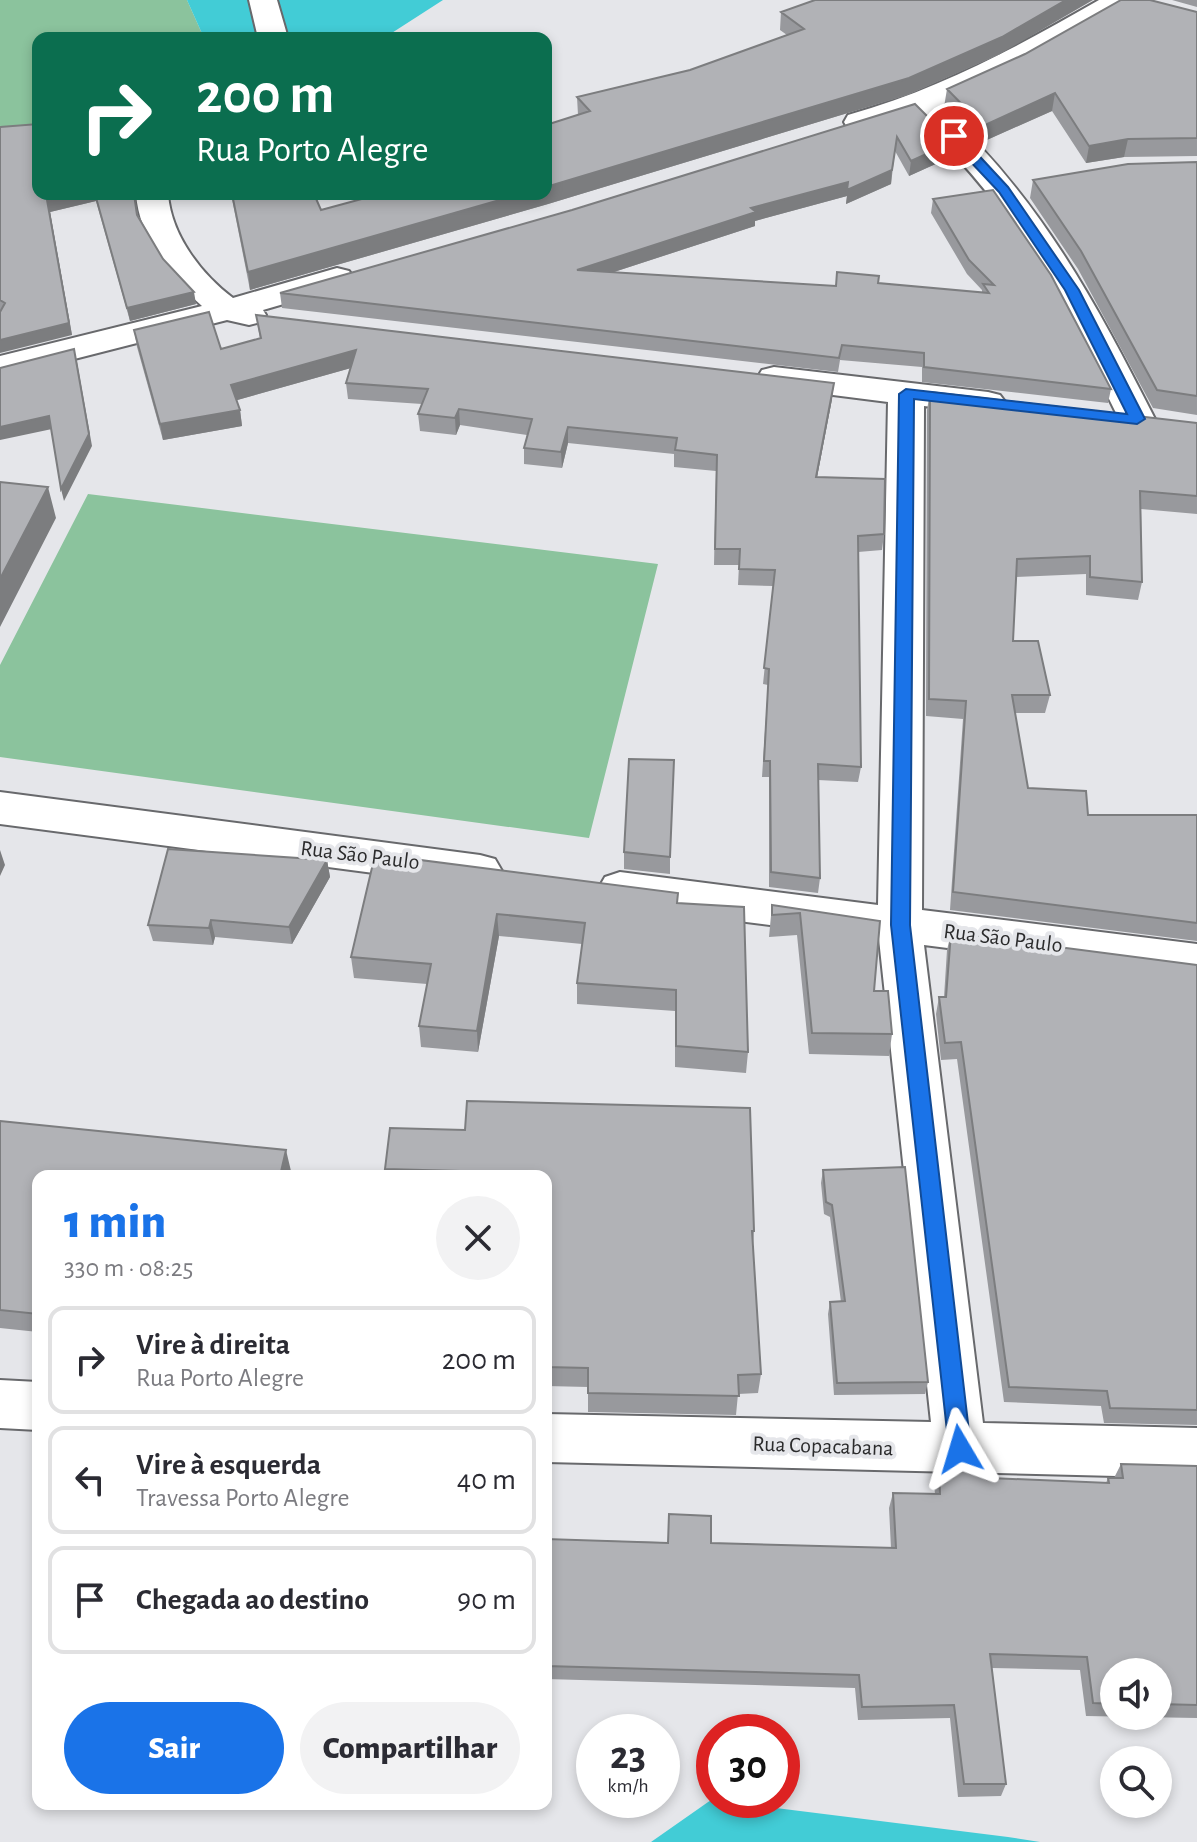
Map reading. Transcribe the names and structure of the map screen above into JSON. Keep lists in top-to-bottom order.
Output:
{
  "streets": {
    "street": ["Rua São Paulo", "Rua Copacabana"]
  },
  "page": {
    "turn": ["200 m", "Rua Porto Alegre"],
    "heading": ["1 min", "330 m · 08:25"],
    "list": [
      {
        "name": "Vire à direita",
        "note": "Rua Porto Alegre",
        "value": "200 m"
      },
      {
        "name": "Vire à esquerda",
        "note": "Travessa Porto Alegre",
        "value": "40 m"
      },
      {
        "name": "Chegada ao destino",
        "value": "90 m"
      }
    ],
    "buttons": ["Sair", "Compartilhar"],
    "speed": "23 km/h",
    "limit": "30"
  }
}
